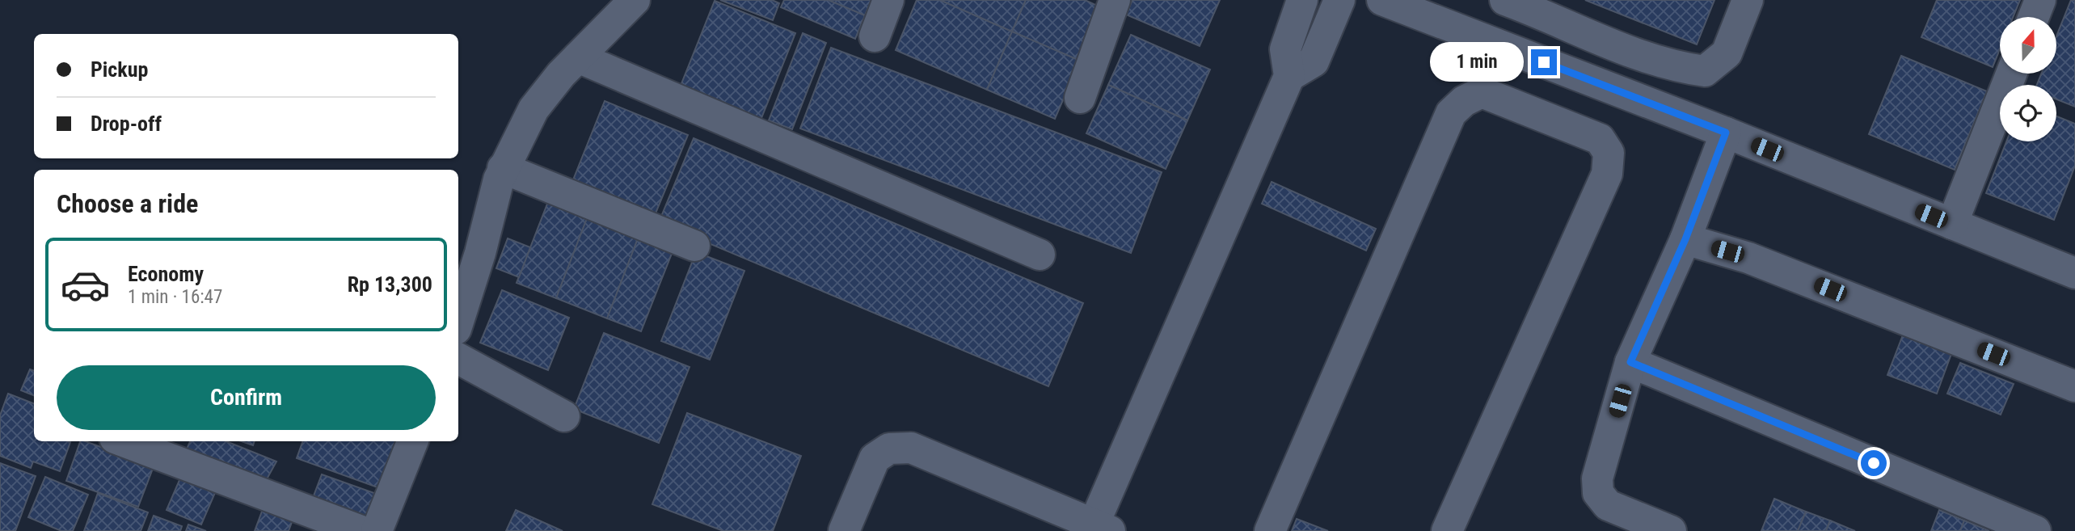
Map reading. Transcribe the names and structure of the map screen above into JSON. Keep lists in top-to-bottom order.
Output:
{
  "north": "top",
  "page": {
    "banner": ["Pickup", "Drop-off"],
    "bubble": "1 min",
    "heading": "Choose a ride",
    "list": [
      {
        "name": "Economy",
        "note": "1 min · 16:47",
        "value": "Rp 13,300"
      }
    ],
    "buttons": "Confirm"
  }
}
